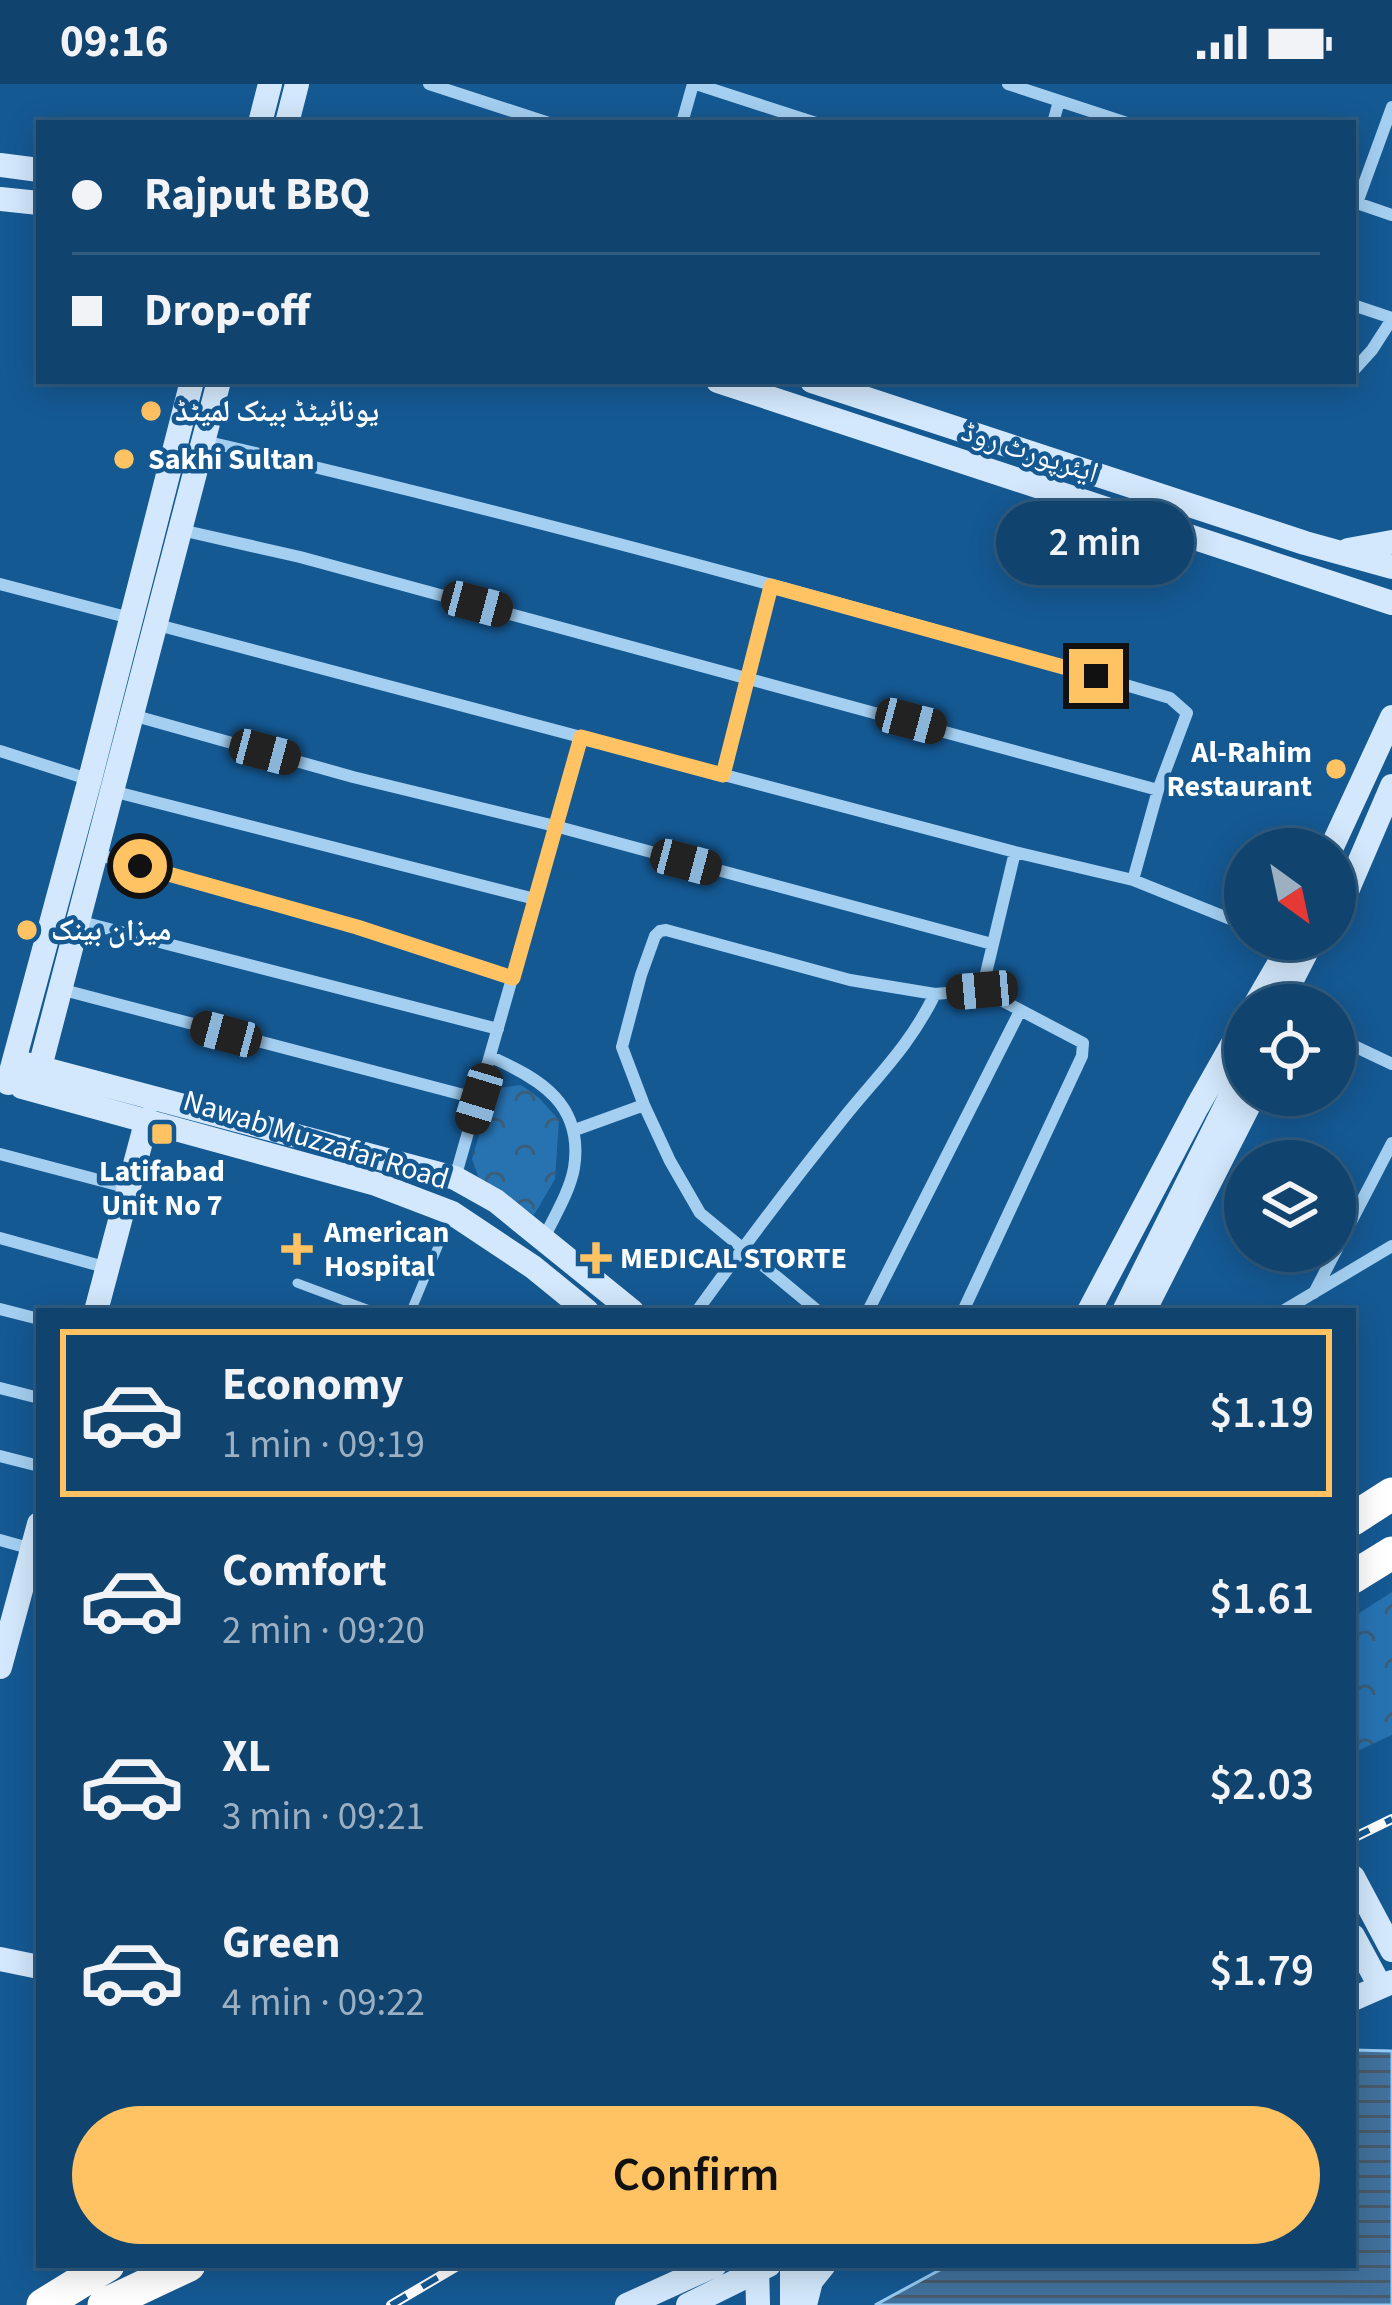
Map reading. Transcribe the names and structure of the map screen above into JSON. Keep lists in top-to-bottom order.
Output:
{
  "streets": {
    "street": ["ایئرپورٹ روڈ", "Nawab Muzzafar Road"]
  },
  "places": {
    "other": [
      "یونائیٹڈ بینک لمیٹڈ",
      "Sakhi Sultan",
      "Al-Rahim Restaurant",
      "میزان بینک"
    ],
    "transit": ["Latifabad Unit No 7"],
    "health": ["American Hospital", "MEDICAL STORTE"]
  },
  "north": "bottom right",
  "page": {
    "status": "09:16",
    "banner": ["Rajput BBQ", "Drop-off"],
    "bubble": "2 min",
    "list": [
      {
        "name": "Economy",
        "note": "1 min · 09:19",
        "value": "$1.19"
      },
      {
        "name": "Comfort",
        "note": "2 min · 09:20",
        "value": "$1.61"
      },
      {
        "name": "XL",
        "note": "3 min · 09:21",
        "value": "$2.03"
      },
      {
        "name": "Green",
        "note": "4 min · 09:22",
        "value": "$1.79"
      }
    ],
    "buttons": "Confirm"
  }
}
